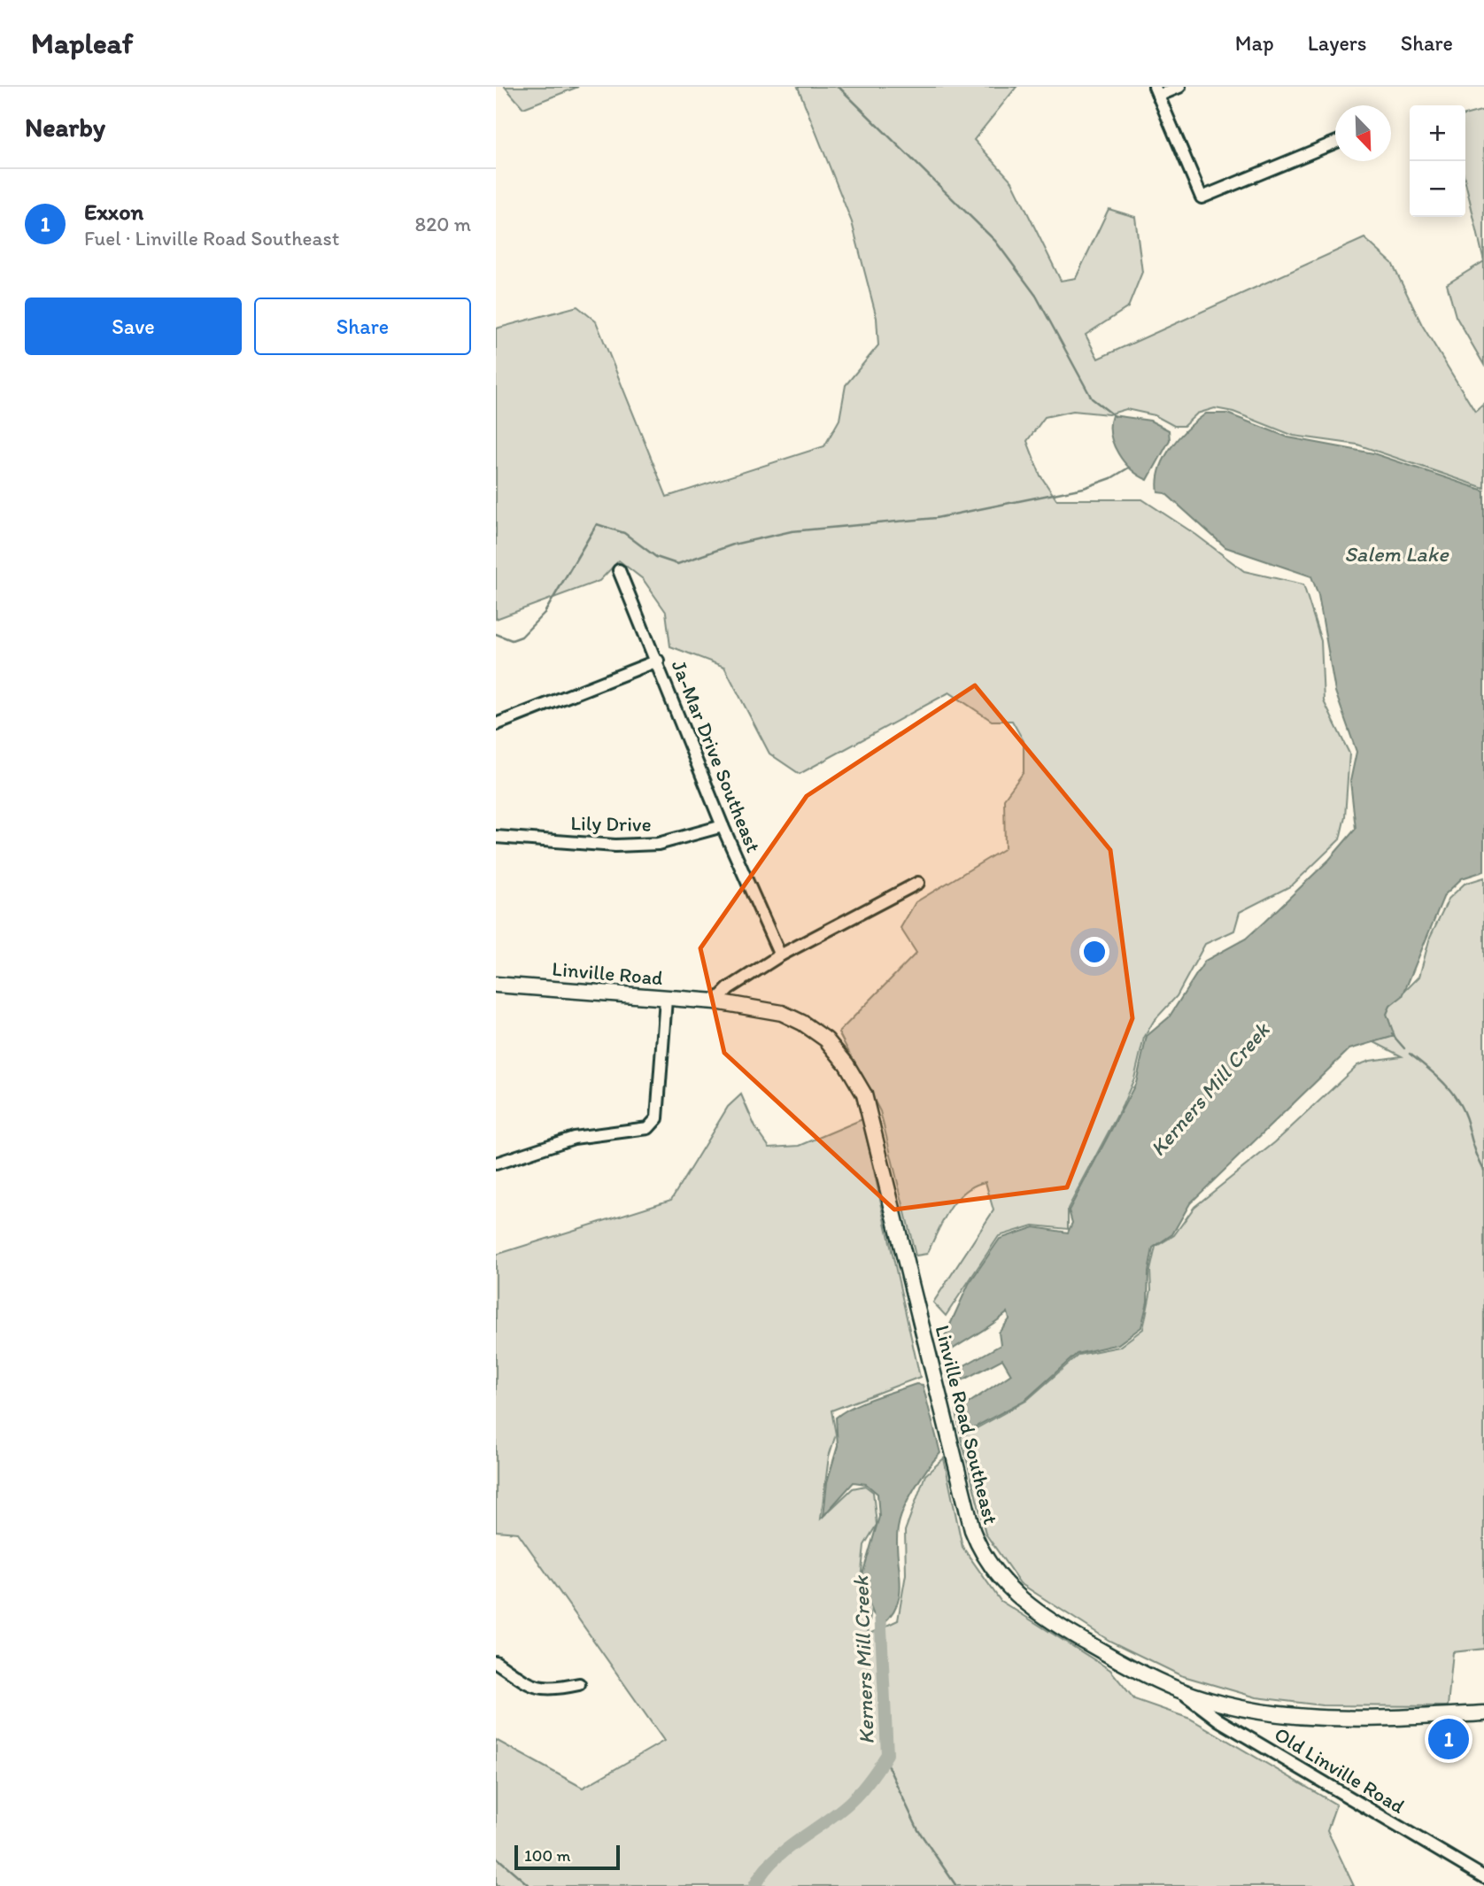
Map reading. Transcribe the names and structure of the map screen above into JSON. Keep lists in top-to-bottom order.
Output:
{
  "streets": {
    "main road": ["Linville Road", "Linville Road Southeast"],
    "street": ["Ja-Mar Drive Southeast", "Lily Drive", "Old Linville Road"]
  },
  "crossings": [
    ["Ja-Mar Drive Southeast", "Lily Drive"],
    ["Linville Road", "Linville Road Southeast"],
    ["Linville Road Southeast", "Old Linville Road"]
  ],
  "water": ["Salem Lake", "Kerners Mill Creek"],
  "scale_bar": "100 m",
  "north": "bottom right",
  "page": {
    "header": "Mapleaf",
    "nav": ["Map", "Layers", "Share"],
    "heading": "Nearby",
    "map_buttons": ["+", "−"],
    "list": [
      {
        "mark": "1",
        "name": "Exxon",
        "note": "Fuel · Linville Road Southeast",
        "value": "820 m"
      }
    ],
    "buttons": ["Save", "Share"],
    "pins": "1",
    "scale": "100 m"
  }
}
